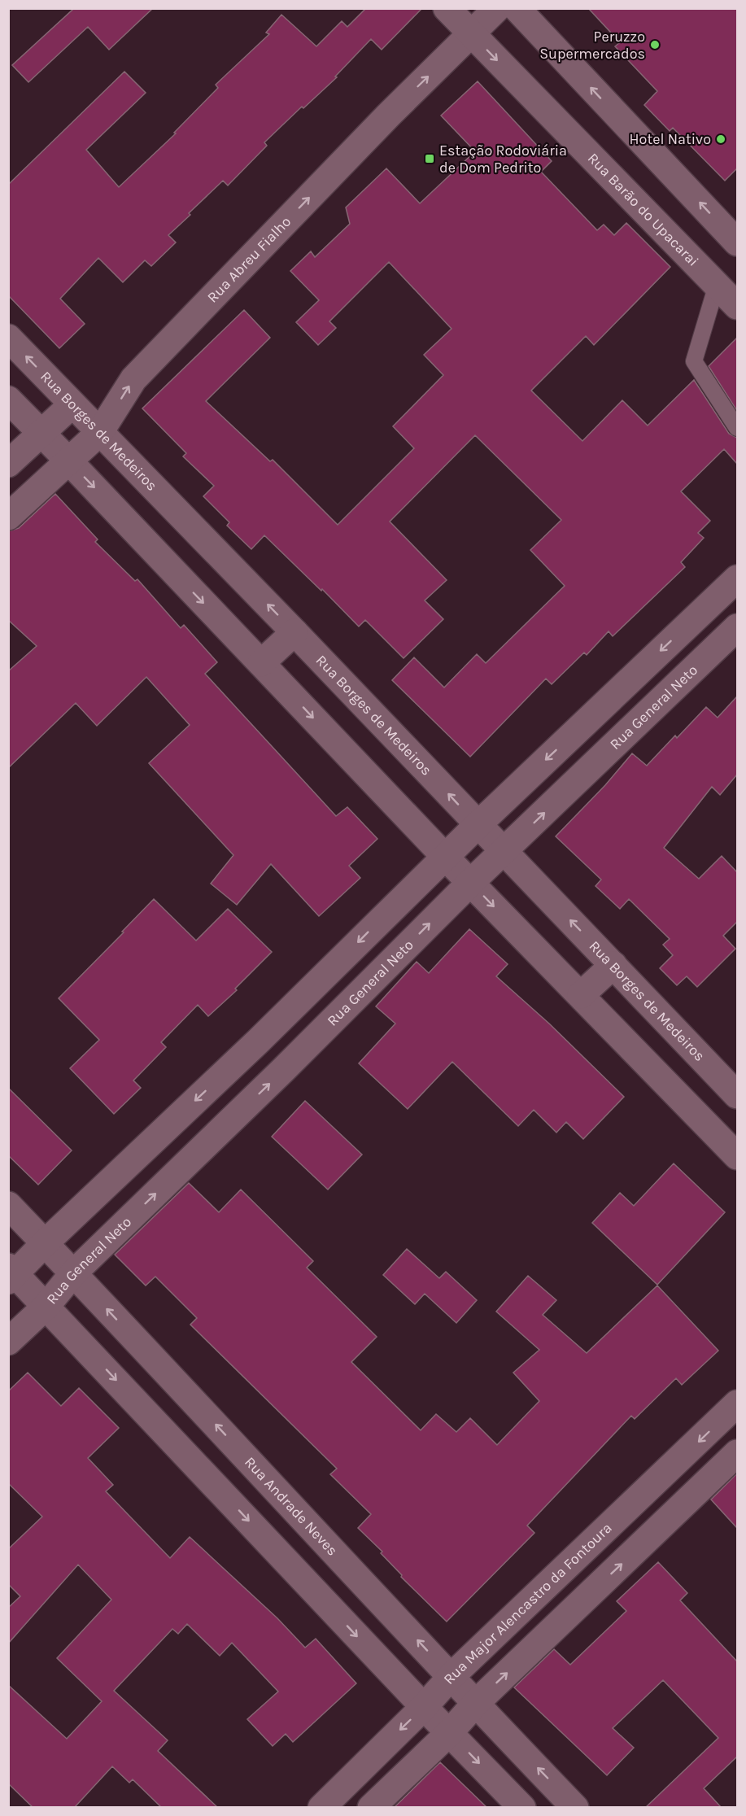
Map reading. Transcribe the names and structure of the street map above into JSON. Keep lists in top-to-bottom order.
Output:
{
  "streets": {
    "street": [
      "Rua Barão do Upacarai",
      "Rua Abreu Fialho",
      "Rua Borges de Medeiros",
      "Rua General Neto",
      "Rua Andrade Neves",
      "Rua Major Alencastro da Fontoura"
    ]
  },
  "crossings": [
    ["Rua Barão do Upacarai", "Rua Abreu Fialho"],
    ["Rua Abreu Fialho", "Rua Borges de Medeiros"],
    ["Rua Borges de Medeiros", "Rua General Neto"],
    ["Rua General Neto", "Rua Andrade Neves"],
    ["Rua Andrade Neves", "Rua Major Alencastro da Fontoura"]
  ],
  "one_way": ["Rua Abreu Fialho"],
  "places": {
    "other": ["Peruzzo Supermercados", "Hotel Nativo"],
    "transit": ["Estação Rodoviária de Dom Pedrito"]
  }
}
